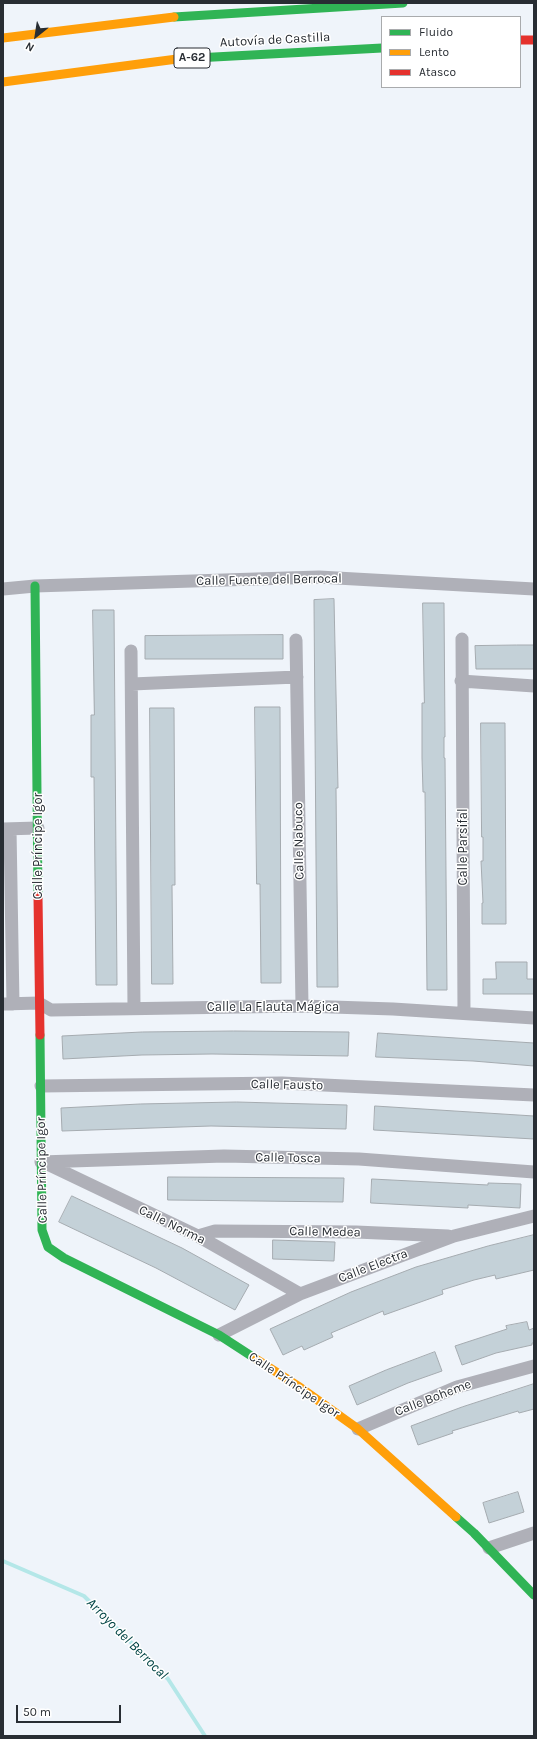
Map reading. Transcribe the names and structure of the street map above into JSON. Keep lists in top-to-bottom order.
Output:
{
  "streets": {
    "main road": ["Autovía de Castilla", "A-62", "Calle Príncipe Igor"],
    "street": [
      "Calle Fuente del Berrocal",
      "Calle Nabuco",
      "Calle Parsifal",
      "Calle La Flauta Mágica",
      "Calle Fausto",
      "Calle Tosca",
      "Calle Norma",
      "Calle Medea",
      "Calle Electra",
      "Calle Boheme"
    ]
  },
  "crossings": [
    ["Calle Fuente del Berrocal", "Calle Príncipe Igor"],
    ["Calle Nabuco", "Calle La Flauta Mágica"],
    ["Calle Príncipe Igor", "Calle La Flauta Mágica"],
    ["Calle Príncipe Igor", "Calle Fausto"],
    ["Calle Príncipe Igor", "Calle Tosca"],
    ["Calle Príncipe Igor", "Calle Norma"],
    ["Calle Príncipe Igor", "Calle Electra"],
    ["Calle Príncipe Igor", "Calle Boheme"],
    ["Calle Parsifal", "Calle La Flauta Mágica"],
    ["Calle Tosca", "Calle Norma"],
    ["Calle Norma", "Calle Medea"],
    ["Calle Norma", "Calle Electra"],
    ["Calle Medea", "Calle Electra"]
  ],
  "water": ["Arroyo del Berrocal"],
  "legend": ["Fluido", "Lento", "Atasco"],
  "scale_bar": "50 m",
  "north": "bottom left"
}
